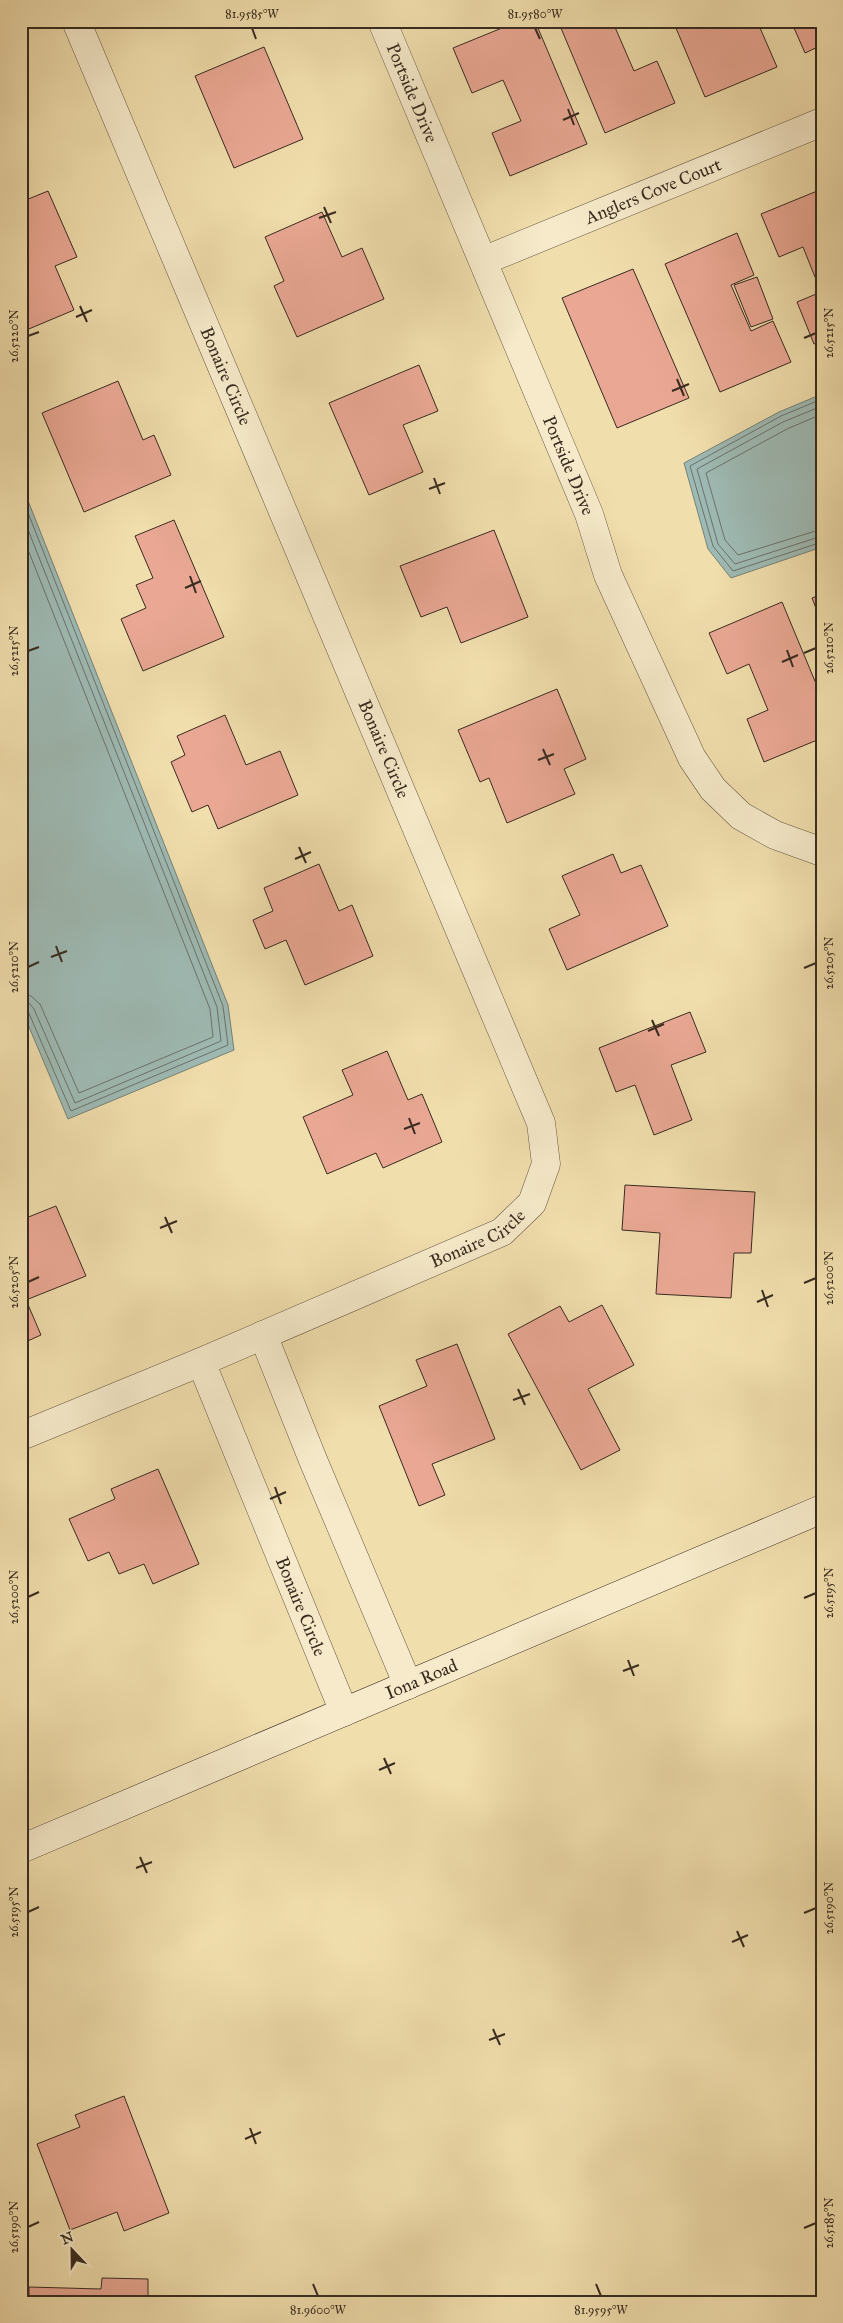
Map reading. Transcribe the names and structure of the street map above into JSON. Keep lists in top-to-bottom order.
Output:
{
  "streets": {
    "street": [
      "Portside Drive",
      "Anglers Cove Court",
      "Bonaire Circle",
      "Iona Road"
    ]
  },
  "crossings": [
    ["Portside Drive", "Anglers Cove Court"],
    ["Bonaire Circle", "Iona Road"]
  ],
  "north": "top",
  "coordinates": [
    "81.9585°W",
    "81.9580°W",
    "26.5215°N",
    "26.5220°N",
    "26.5210°N",
    "26.5205°N",
    "26.5200°N",
    "26.5195°N",
    "26.5190°N",
    "26.5185°N",
    "81.9600°W",
    "81.9595°W"
  ]
}
